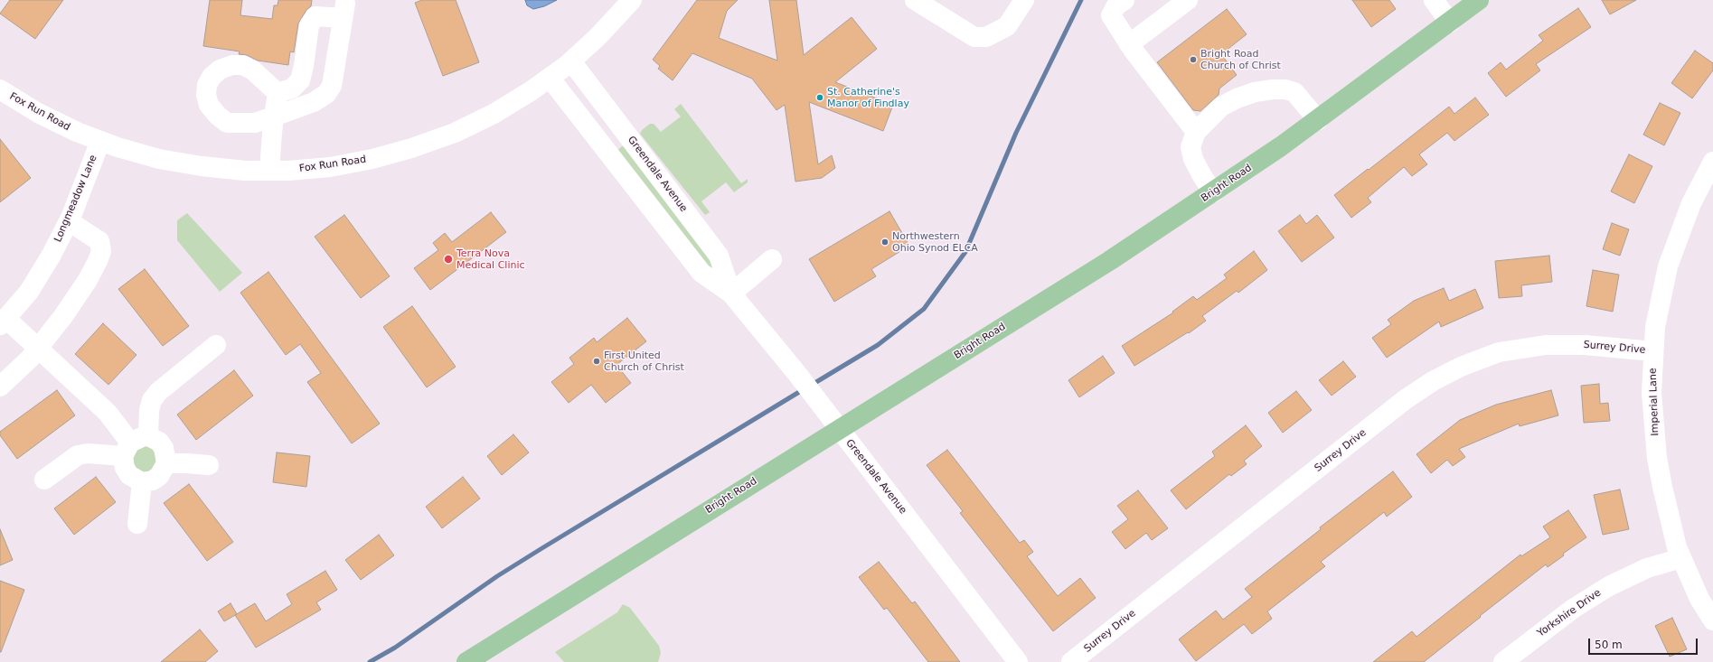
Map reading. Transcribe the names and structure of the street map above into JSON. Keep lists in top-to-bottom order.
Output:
{
  "streets": {
    "main road": ["Bright Road"],
    "street": [
      "Fox Run Road",
      "Greendale Avenue",
      "Longmeadow Lane",
      "Surrey Drive",
      "Imperial Lane",
      "Yorkshire Drive"
    ]
  },
  "crossings": [
    ["Fox Run Road", "Greendale Avenue"],
    ["Fox Run Road", "Longmeadow Lane"],
    ["Greendale Avenue", "Bright Road"],
    ["Surrey Drive", "Imperial Lane"],
    ["Imperial Lane", "Yorkshire Drive"]
  ],
  "places": [
    "Bright Road Church of Christ",
    "St. Catherine's Manor of Findlay",
    "Northwestern Ohio Synod ELCA",
    "Terra Nova Medical Clinic",
    "First United Church of Christ"
  ],
  "scale_bar": "50 m"
}
